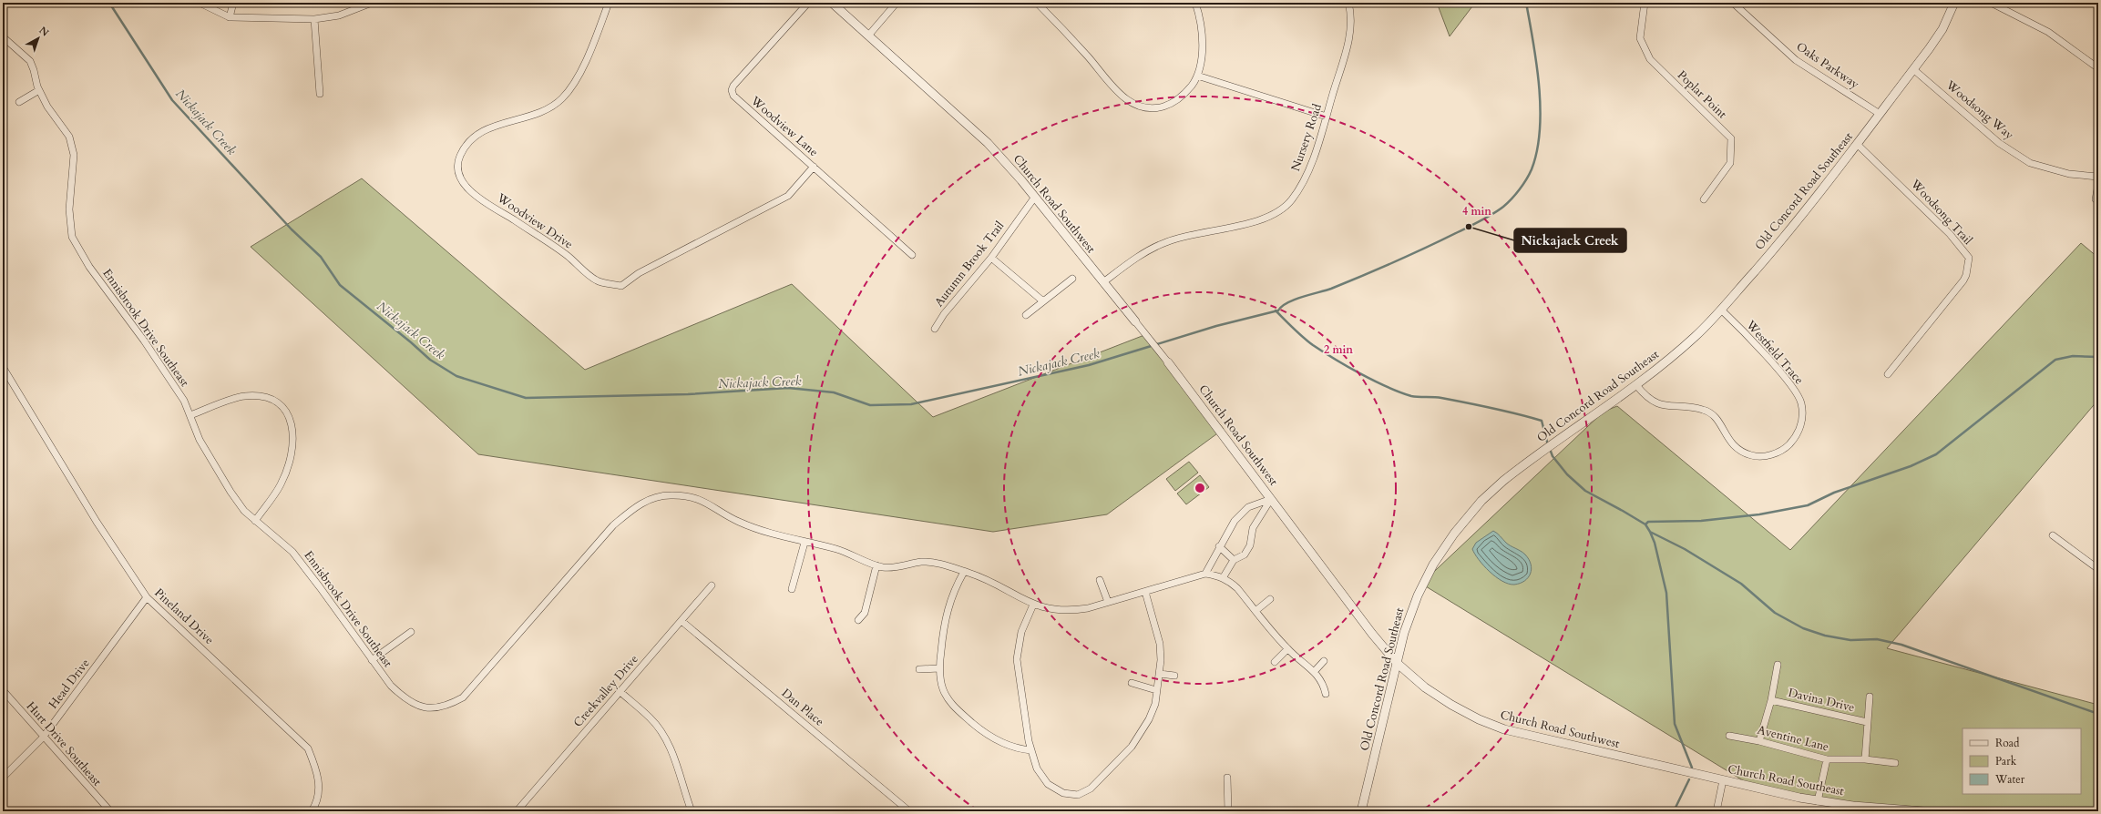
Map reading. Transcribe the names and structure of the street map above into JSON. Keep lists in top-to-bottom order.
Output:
{
  "streets": {
    "street": [
      "Oaks Parkway",
      "Poplar Point",
      "Woodsong Way",
      "Woodview Lane",
      "Nursery Road",
      "Old Concord Road Southeast",
      "Church Road Southwest",
      "Woodsong Trail",
      "Woodview Drive",
      "Autumn Brook Trail",
      "Ennisbrook Drive Southeast",
      "Westfield Trace",
      "Pineland Drive",
      "Head Drive",
      "Creekvalley Drive",
      "Davina Drive",
      "Dan Place",
      "Aventine Lane",
      "Hurt Drive Southeast",
      "Church Road Southeast"
    ]
  },
  "crossings": [
    ["Oaks Parkway", "Old Concord Road Southeast"],
    ["Woodsong Way", "Old Concord Road Southeast"],
    ["Woodview Lane", "Woodview Drive"],
    ["Nursery Road", "Church Road Southwest"],
    ["Old Concord Road Southeast", "Church Road Southwest"],
    ["Old Concord Road Southeast", "Woodsong Trail"],
    ["Old Concord Road Southeast", "Westfield Trace"],
    ["Church Road Southwest", "Autumn Brook Trail"],
    ["Church Road Southwest", "Church Road Southeast"],
    ["Pineland Drive", "Head Drive"],
    ["Head Drive", "Hurt Drive Southeast"],
    ["Creekvalley Drive", "Dan Place"]
  ],
  "water": ["Nickajack Creek"],
  "places": ["Nickajack Creek"],
  "legend": ["Road", "Park", "Water"],
  "north": "top right",
  "rings": ["4 min", "2 min"]
}
